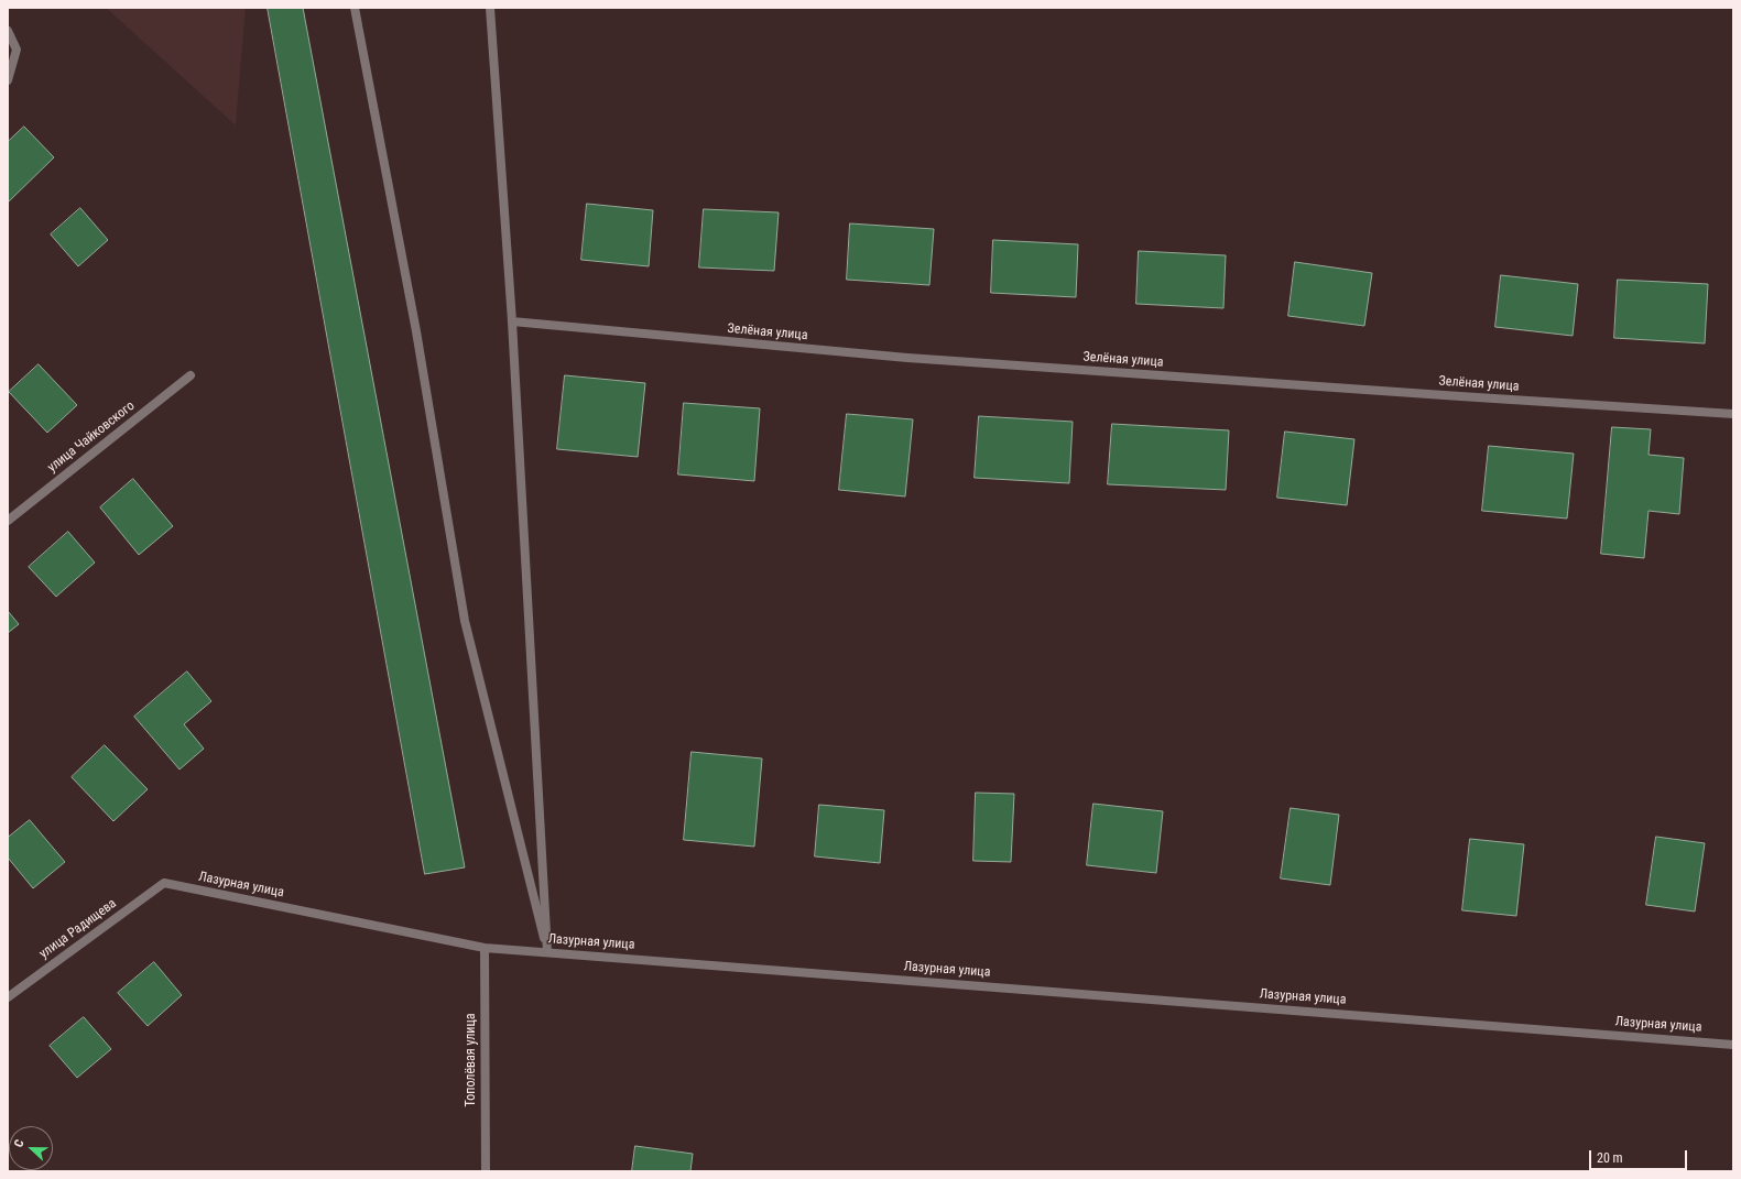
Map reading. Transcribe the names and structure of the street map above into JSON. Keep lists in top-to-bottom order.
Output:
{
  "streets": {
    "street": [
      "Зелёная улица",
      "улица Чайковского",
      "Лазурная улица",
      "улица Радищева",
      "Тополёвая улица"
    ]
  },
  "crossings": [
    ["Лазурная улица", "улица Радищева"],
    ["Лазурная улица", "Тополёвая улица"]
  ],
  "scale_bar": "20 m",
  "north": "left"
}
